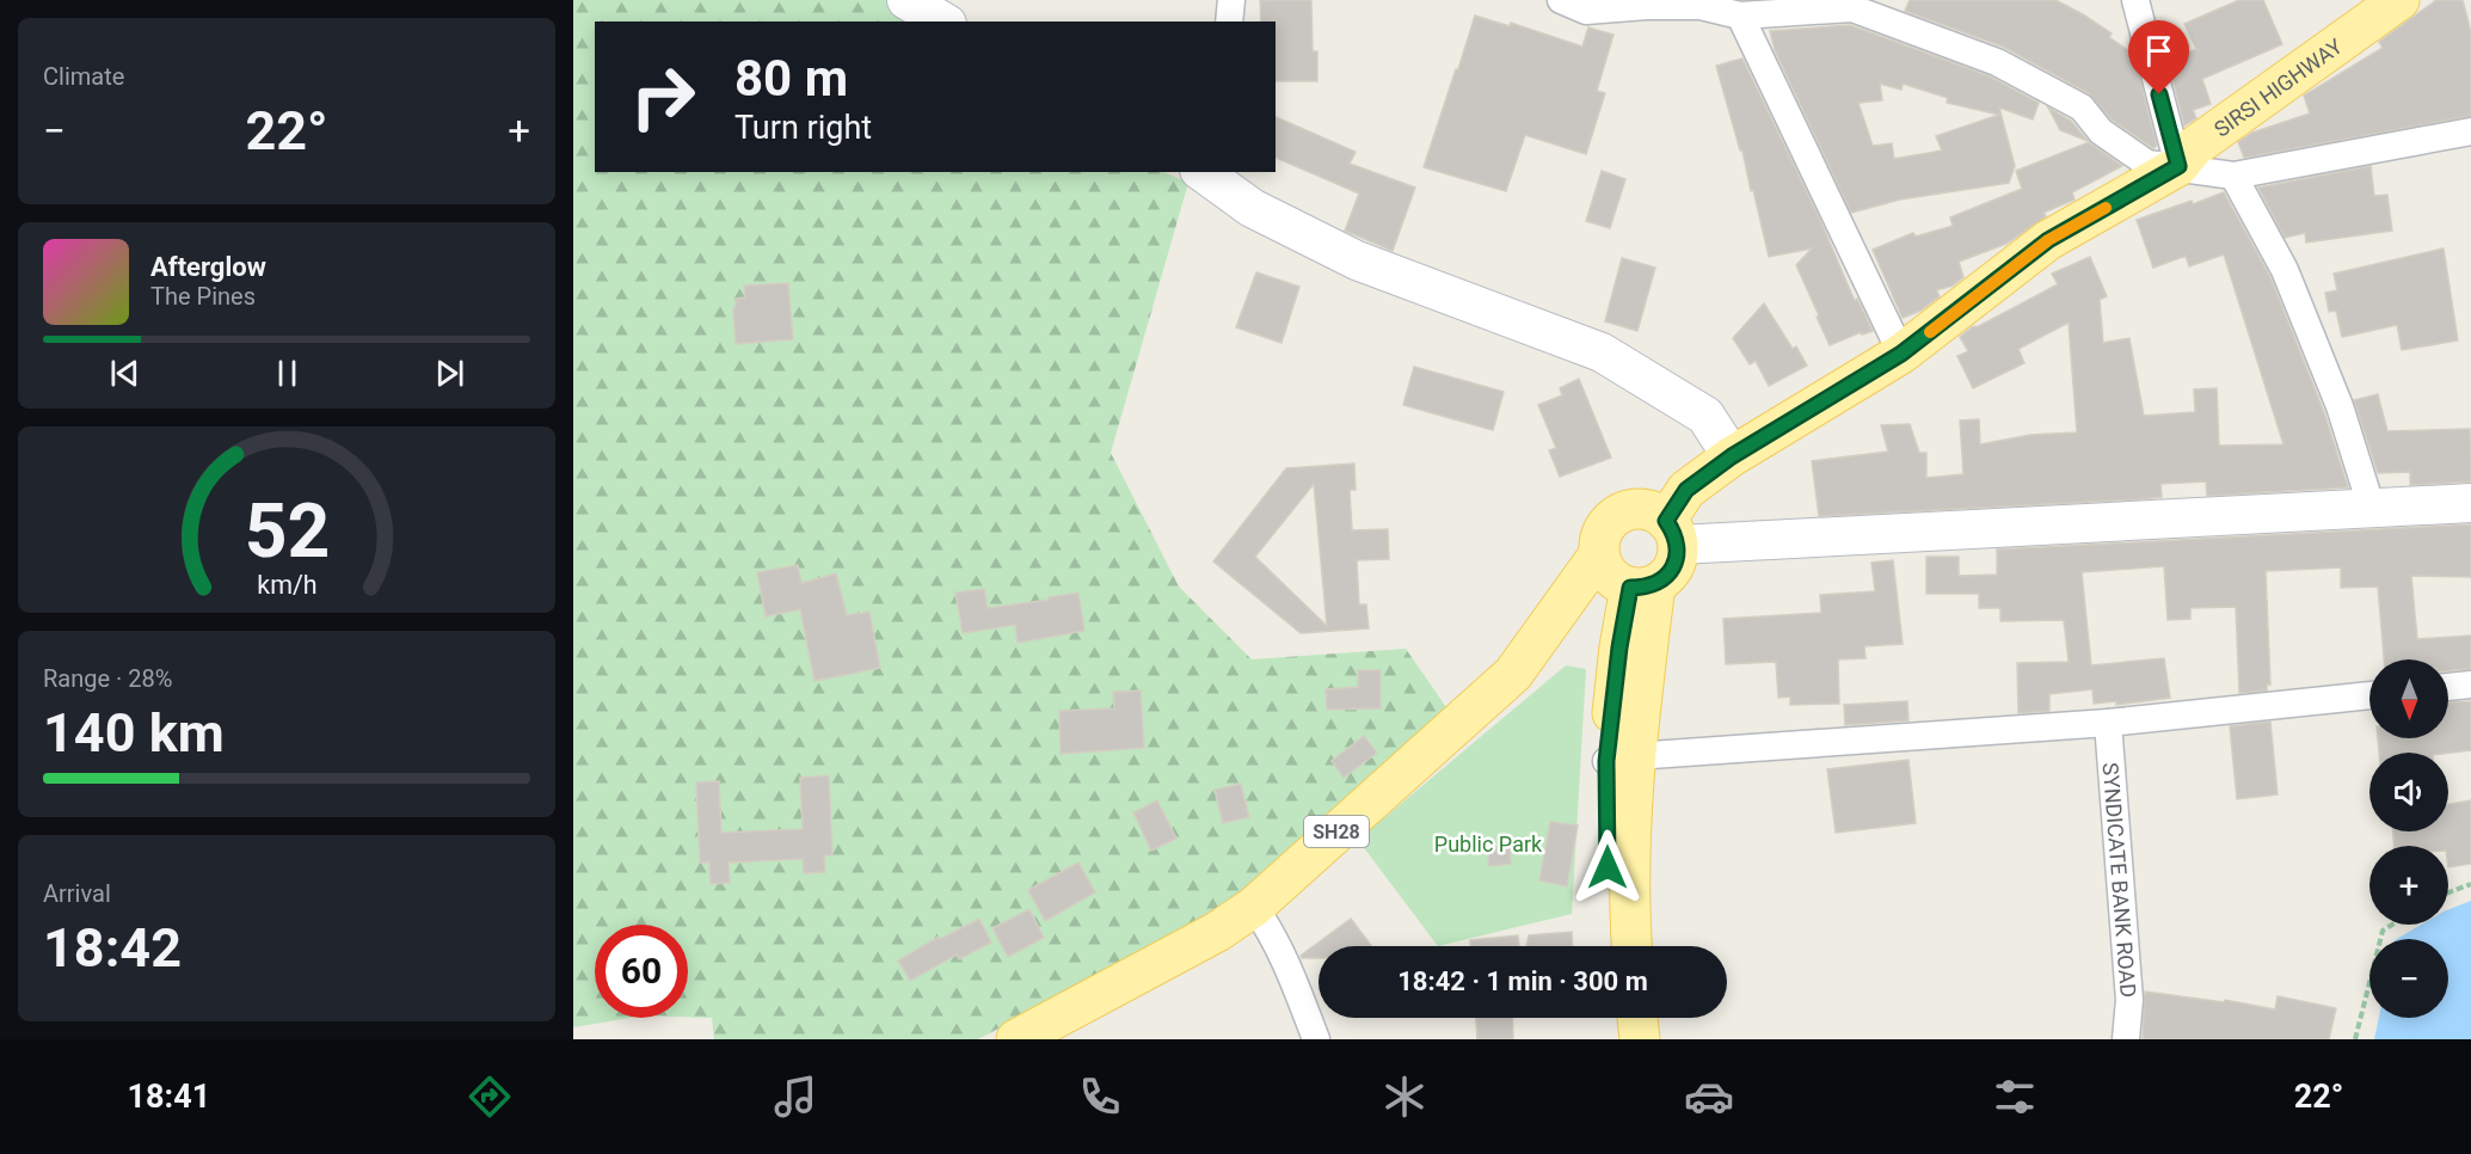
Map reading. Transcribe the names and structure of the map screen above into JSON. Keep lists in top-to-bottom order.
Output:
{
  "streets": {
    "main road": ["SIRSI HIGHWAY", "SH28"],
    "street": ["SYNDICATE BANK ROAD"]
  },
  "crossings": [
    ["SIRSI HIGHWAY", "SH28"]
  ],
  "parks": ["Public Park"],
  "north": "bottom",
  "page": {
    "tile": [
      "Climate",
      ["Range · 28%", "140 km"],
      ["Arrival", "18:42"]
    ],
    "turn": ["80 m", "Turn right"],
    "heat": ["−", "22°", "+"],
    "song": ["Afterglow", "The Pines"],
    "map_buttons": ["+", "−"],
    "limit": "60",
    "trip": "18:42 · 1 min · 300 m",
    "tabs": ["18:41", "22°"],
    "gauge": ["52", "km/h"]
  }
}
